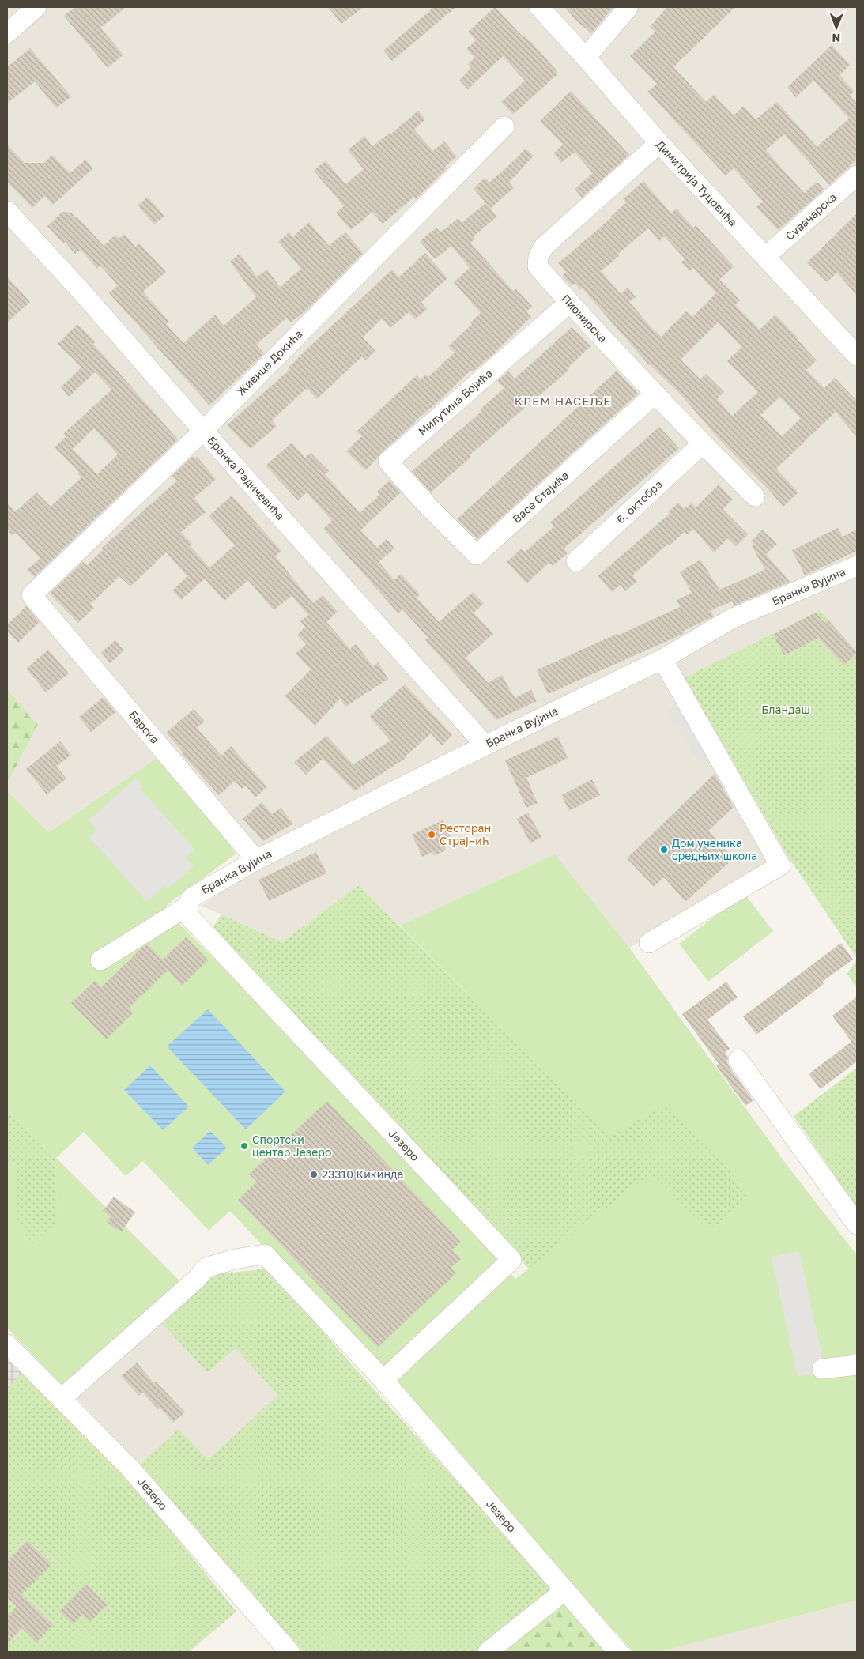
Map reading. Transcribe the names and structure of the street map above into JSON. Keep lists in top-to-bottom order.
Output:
{
  "streets": {
    "street": [
      "Димитрија Туцовића",
      "Сувачарска",
      "Пионирска",
      "Живице Докића",
      "Милутина Бојића",
      "Бранка Радичевића",
      "Васе Стајића",
      "6. октобра",
      "Бранка Вујина",
      "Барска",
      "Језеро"
    ]
  },
  "crossings": [
    ["Димитрија Туцовића", "Сувачарска"],
    ["Димитрија Туцовића", "Пионирска"],
    ["Пионирска", "Милутина Бојића"],
    ["Пионирска", "Васе Стајића"],
    ["Пионирска", "6. октобра"],
    ["Живице Докића", "Бранка Радичевића"],
    ["Живице Докића", "Барска"],
    ["Милутина Бојића", "Васе Стајића"],
    ["Бранка Радичевића", "Бранка Вујина"],
    ["Бранка Вујина", "Барска"],
    ["Бранка Вујина", "Језеро"]
  ],
  "districts": ["КРЕМ НАСЕЉЕ"],
  "parks": ["Бландаш"],
  "places": [
    "Ресторан Страјнић",
    "Дом ученика средњих школа",
    "Спортски центар Језеро",
    "23310 Кикинда"
  ],
  "north": "bottom"
}
